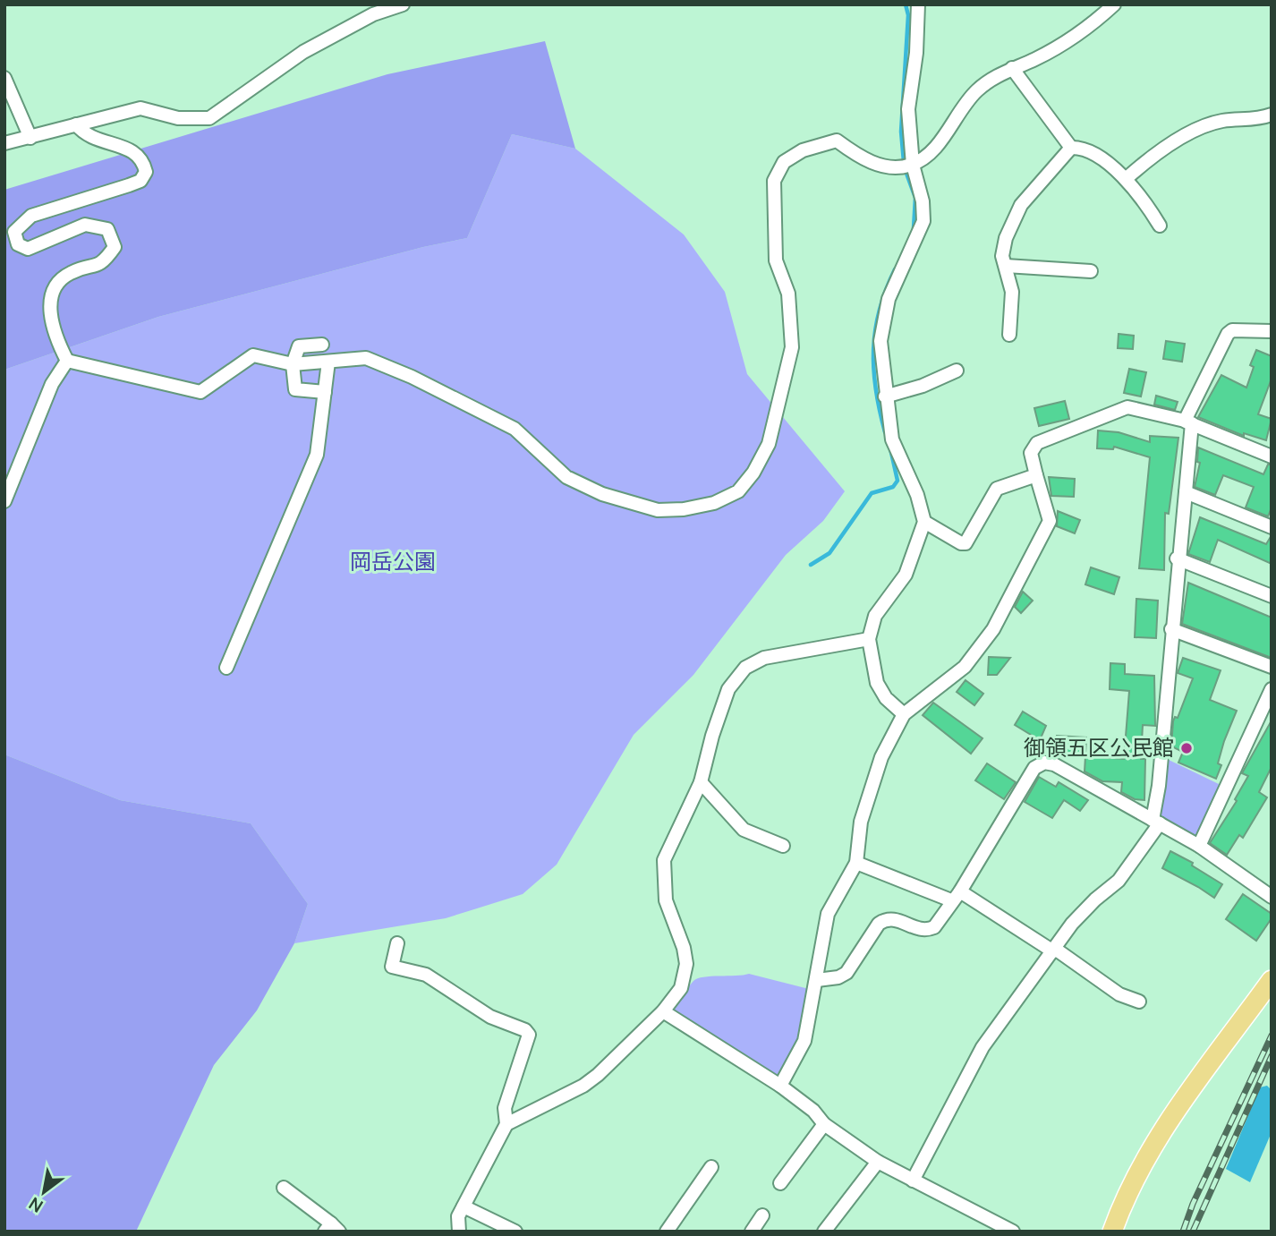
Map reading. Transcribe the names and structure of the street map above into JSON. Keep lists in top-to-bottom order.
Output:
{
  "parks": ["岡岳公園"],
  "places": ["御領五区公民館"],
  "north": "bottom left"
}
